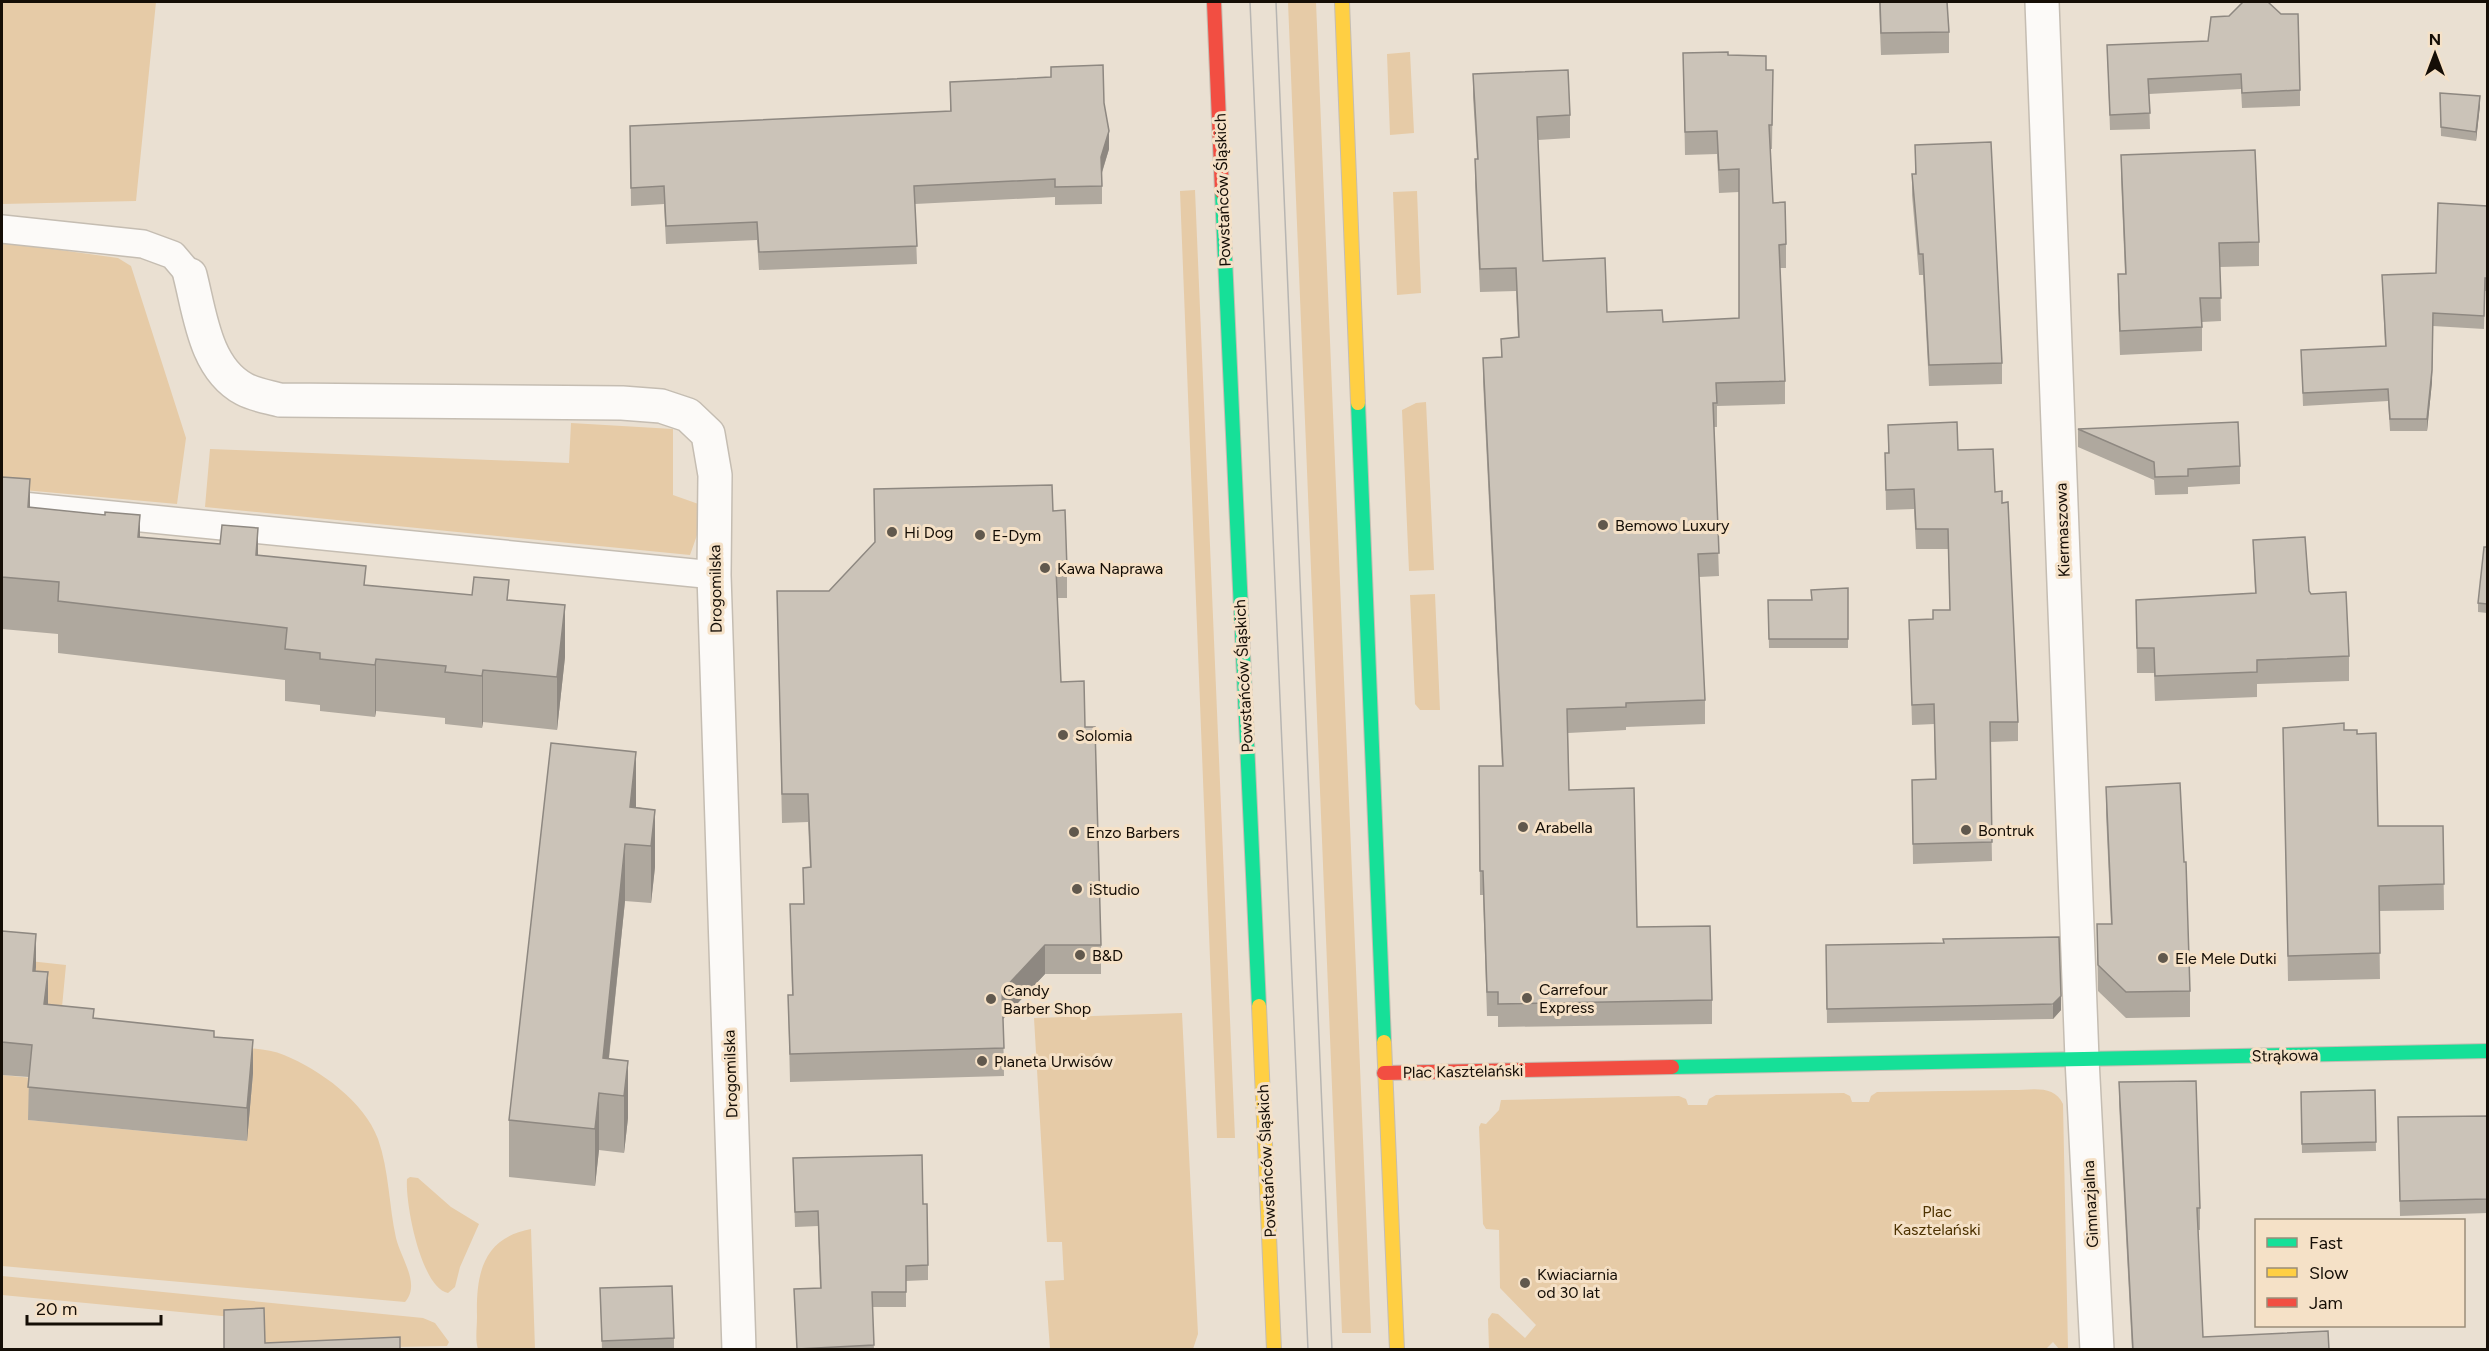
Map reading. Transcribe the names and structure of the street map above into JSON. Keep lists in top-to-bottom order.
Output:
{
  "streets": {
    "main road": ["Powstańców Śląskich", "Strąkowa", "Plac Kasztelański"],
    "street": ["Kiermaszowa", "Drogomilska", "Gimnazjalna"]
  },
  "crossings": [
    ["Kiermaszowa", "Strąkowa"],
    ["Kiermaszowa", "Plac Kasztelański"],
    ["Kiermaszowa", "Gimnazjalna"],
    ["Strąkowa", "Plac Kasztelański"],
    ["Strąkowa", "Gimnazjalna"],
    ["Plac Kasztelański", "Gimnazjalna"]
  ],
  "parks": ["Plac Kasztelański"],
  "places": [
    "Bemowo Luxury",
    "Hi Dog",
    "E-Dym",
    "Kawa Naprawa",
    "Solomia",
    "Arabella",
    "Bontruk",
    "Enzo Barbers",
    "iStudio",
    "B&D",
    "Ele Mele Dutki",
    "Carrefour Express",
    "Candy Barber Shop",
    "Planeta Urwisów",
    "Kwiaciarnia od 30 lat"
  ],
  "legend": ["Fast", "Slow", "Jam"],
  "scale_bar": "20 m",
  "north": "top"
}
